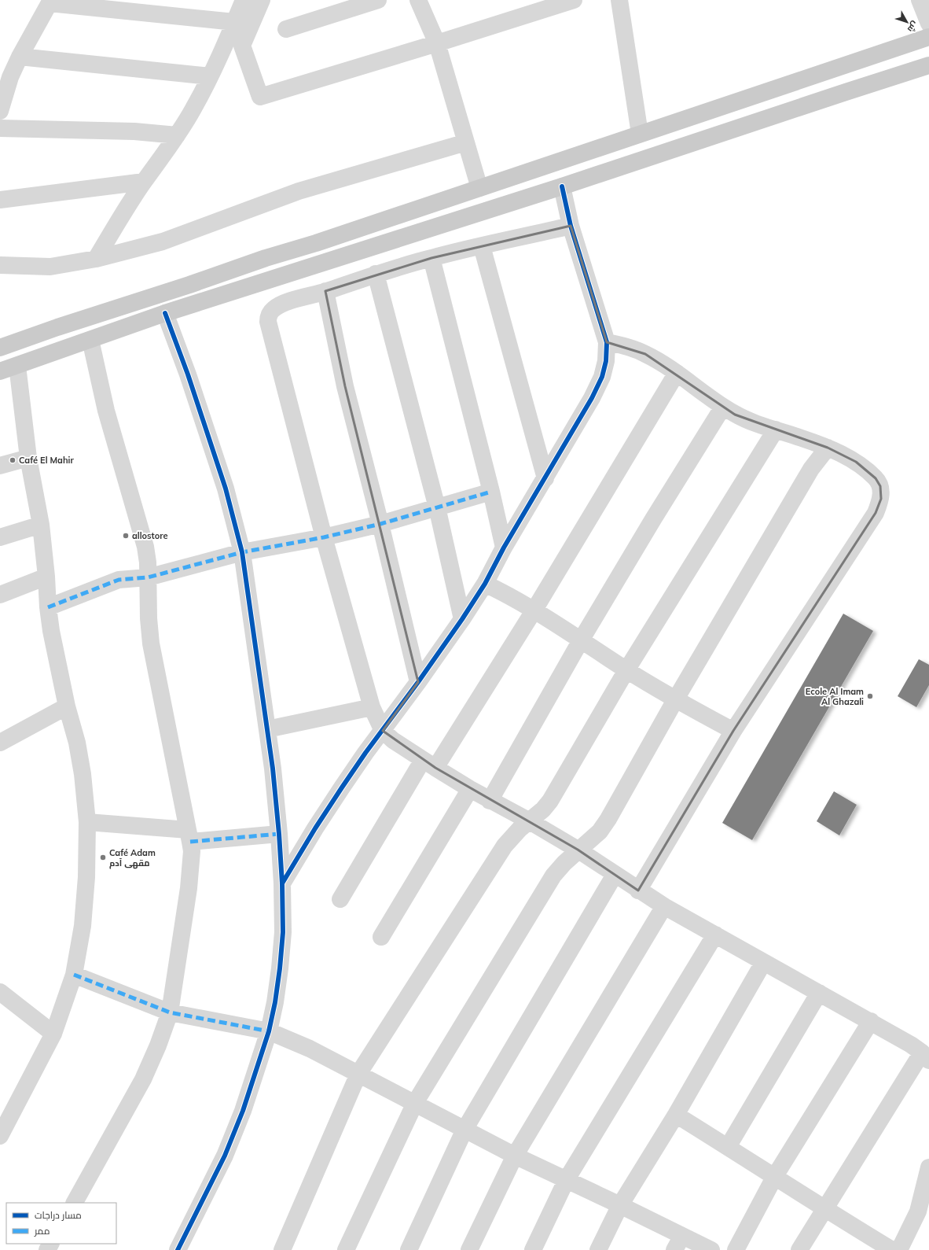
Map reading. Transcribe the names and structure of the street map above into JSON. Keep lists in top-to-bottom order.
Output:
{
  "places": [
    "Café El Mahir",
    "allostore",
    "Ecole Al Imam Al Ghazali",
    "Café Adam مقهى آدم"
  ],
  "legend": ["مسار دراجات", "ممر"],
  "north": "bottom right"
}
